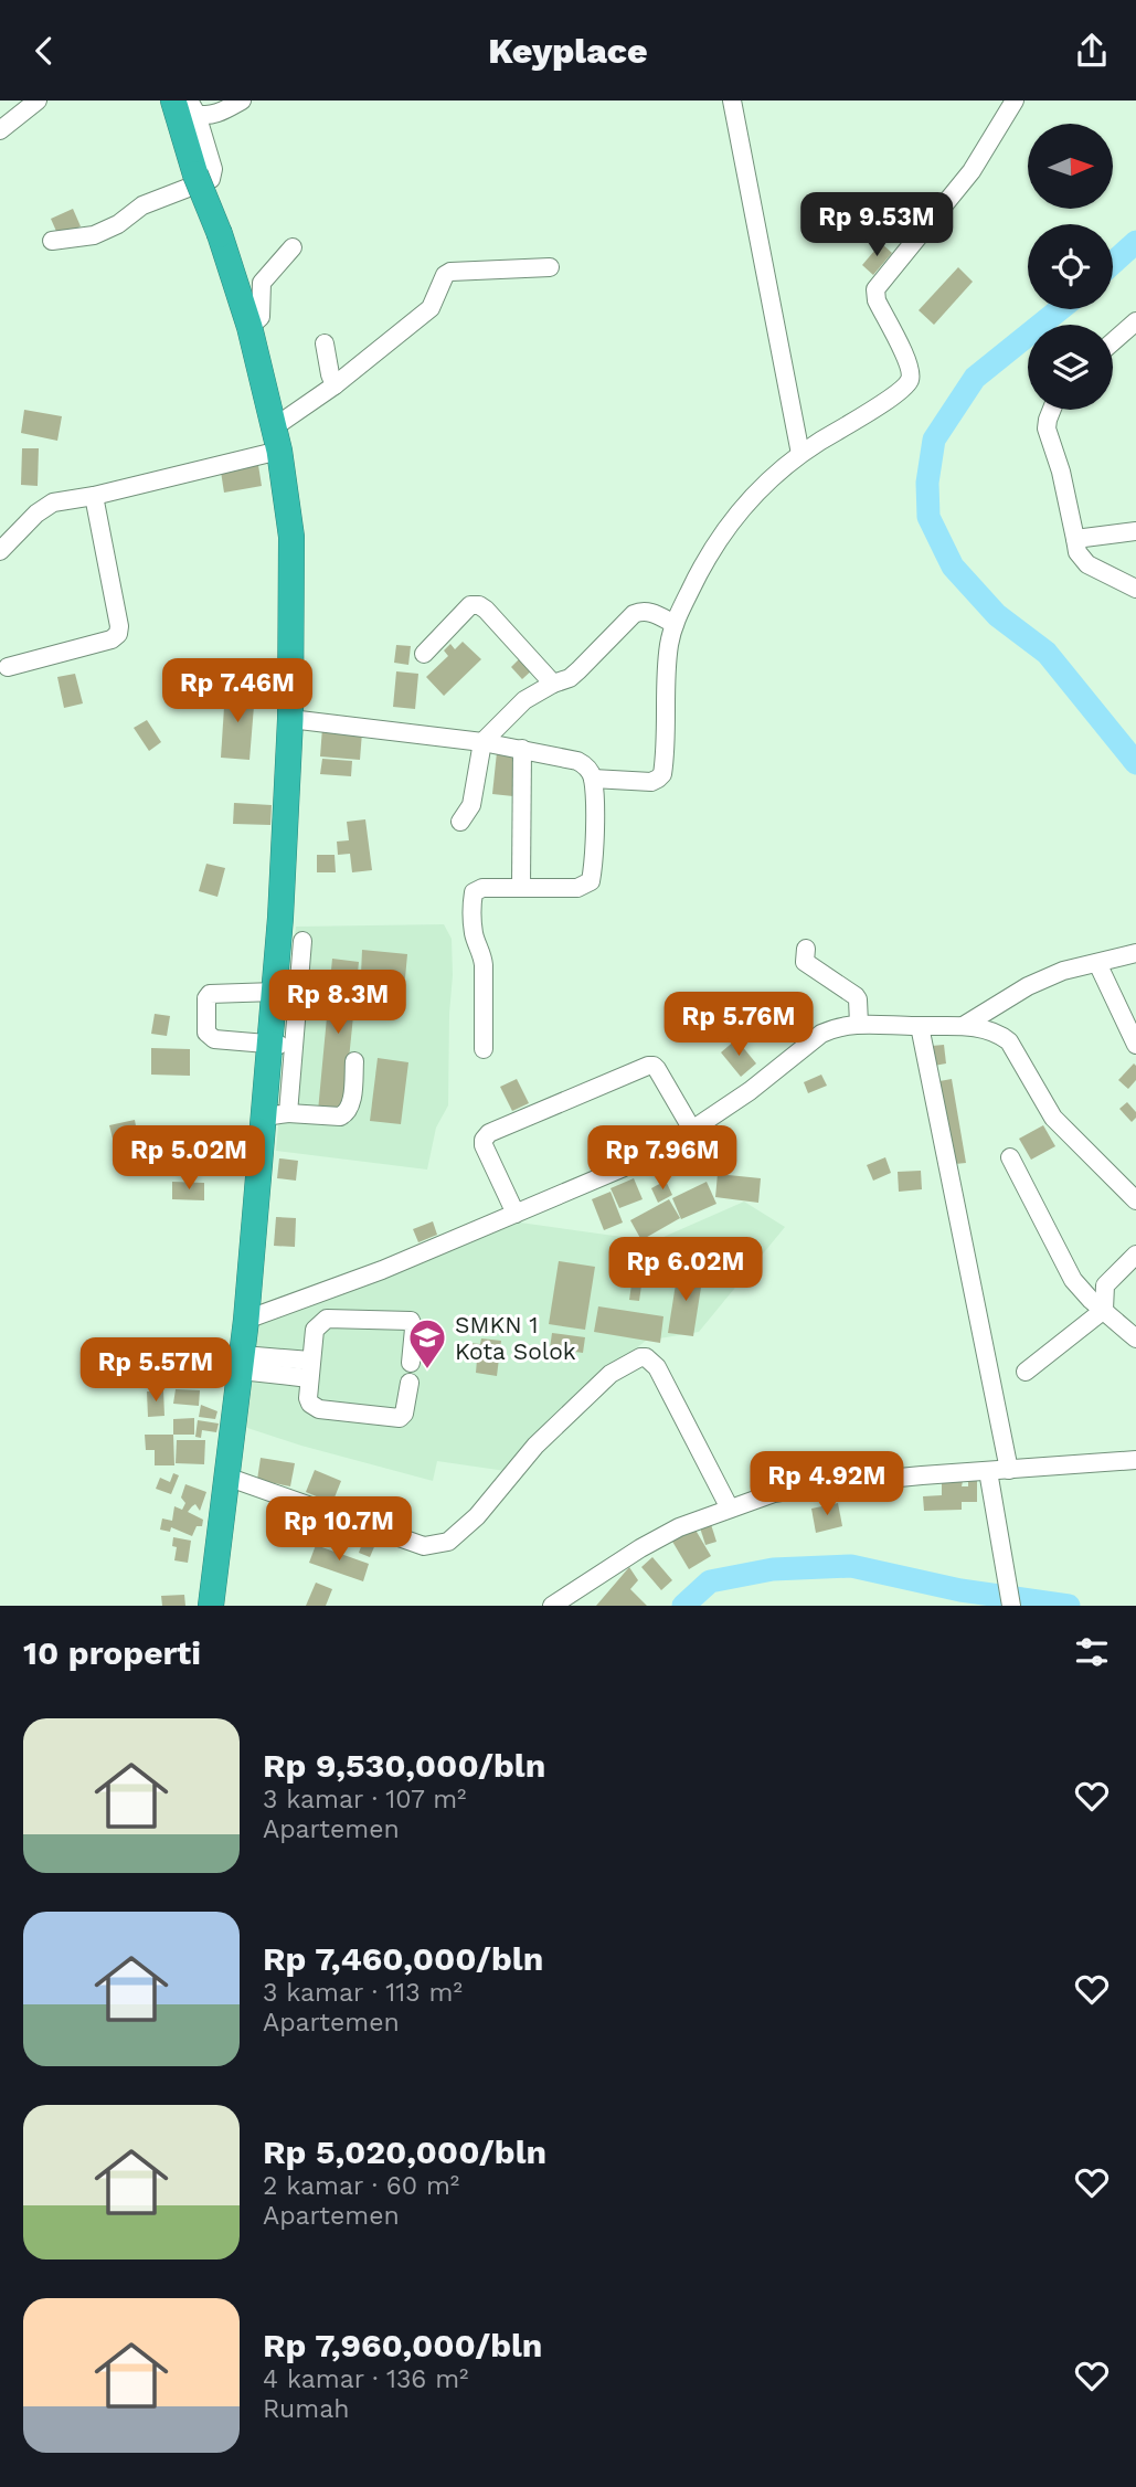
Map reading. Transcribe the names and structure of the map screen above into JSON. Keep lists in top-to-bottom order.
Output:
{
  "places": {
    "school or university": ["SMKN 1 Kota Solok"]
  },
  "north": "right",
  "page": {
    "header": "Keyplace",
    "price": [
      "Rp 9.53M",
      "Rp 7.46M",
      "Rp 8.3M",
      "Rp 5.76M",
      "Rp 5.02M",
      "Rp 7.96M",
      "Rp 6.02M",
      "Rp 5.57M",
      "Rp 4.92M",
      "Rp 10.7M"
    ],
    "heading": "10 properti",
    "list": [
      {
        "name": "Rp 9,530,000/bln",
        "note": "3 kamar · 107 m² · Apartemen"
      },
      {
        "name": "Rp 7,460,000/bln",
        "note": "3 kamar · 113 m² · Apartemen"
      },
      {
        "name": "Rp 5,020,000/bln",
        "note": "2 kamar · 60 m² · Apartemen"
      },
      {
        "name": "Rp 7,960,000/bln",
        "note": "4 kamar · 136 m² · Rumah"
      }
    ]
  }
}
